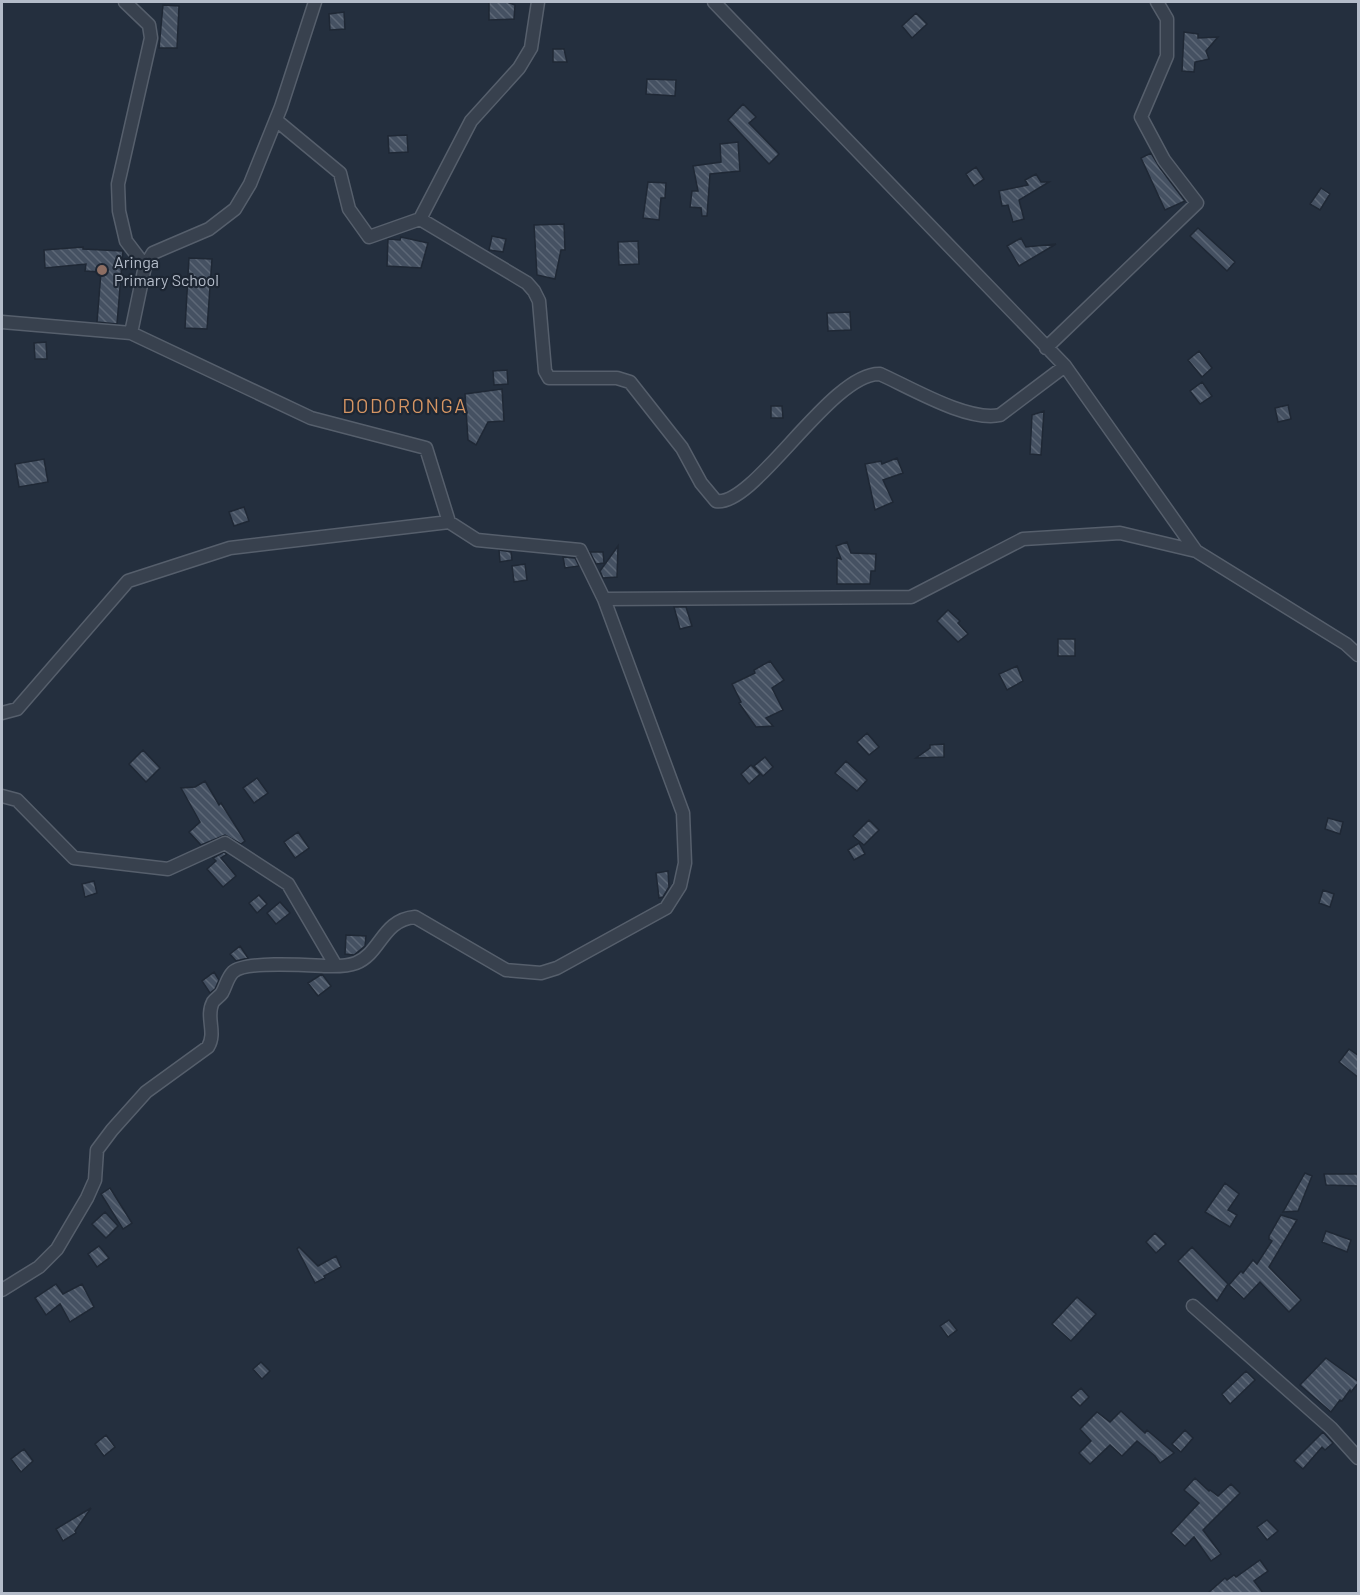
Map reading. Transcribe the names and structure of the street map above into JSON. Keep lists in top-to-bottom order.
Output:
{
  "districts": ["DODORONGA"],
  "places": ["Aringa Primary School"]
}
